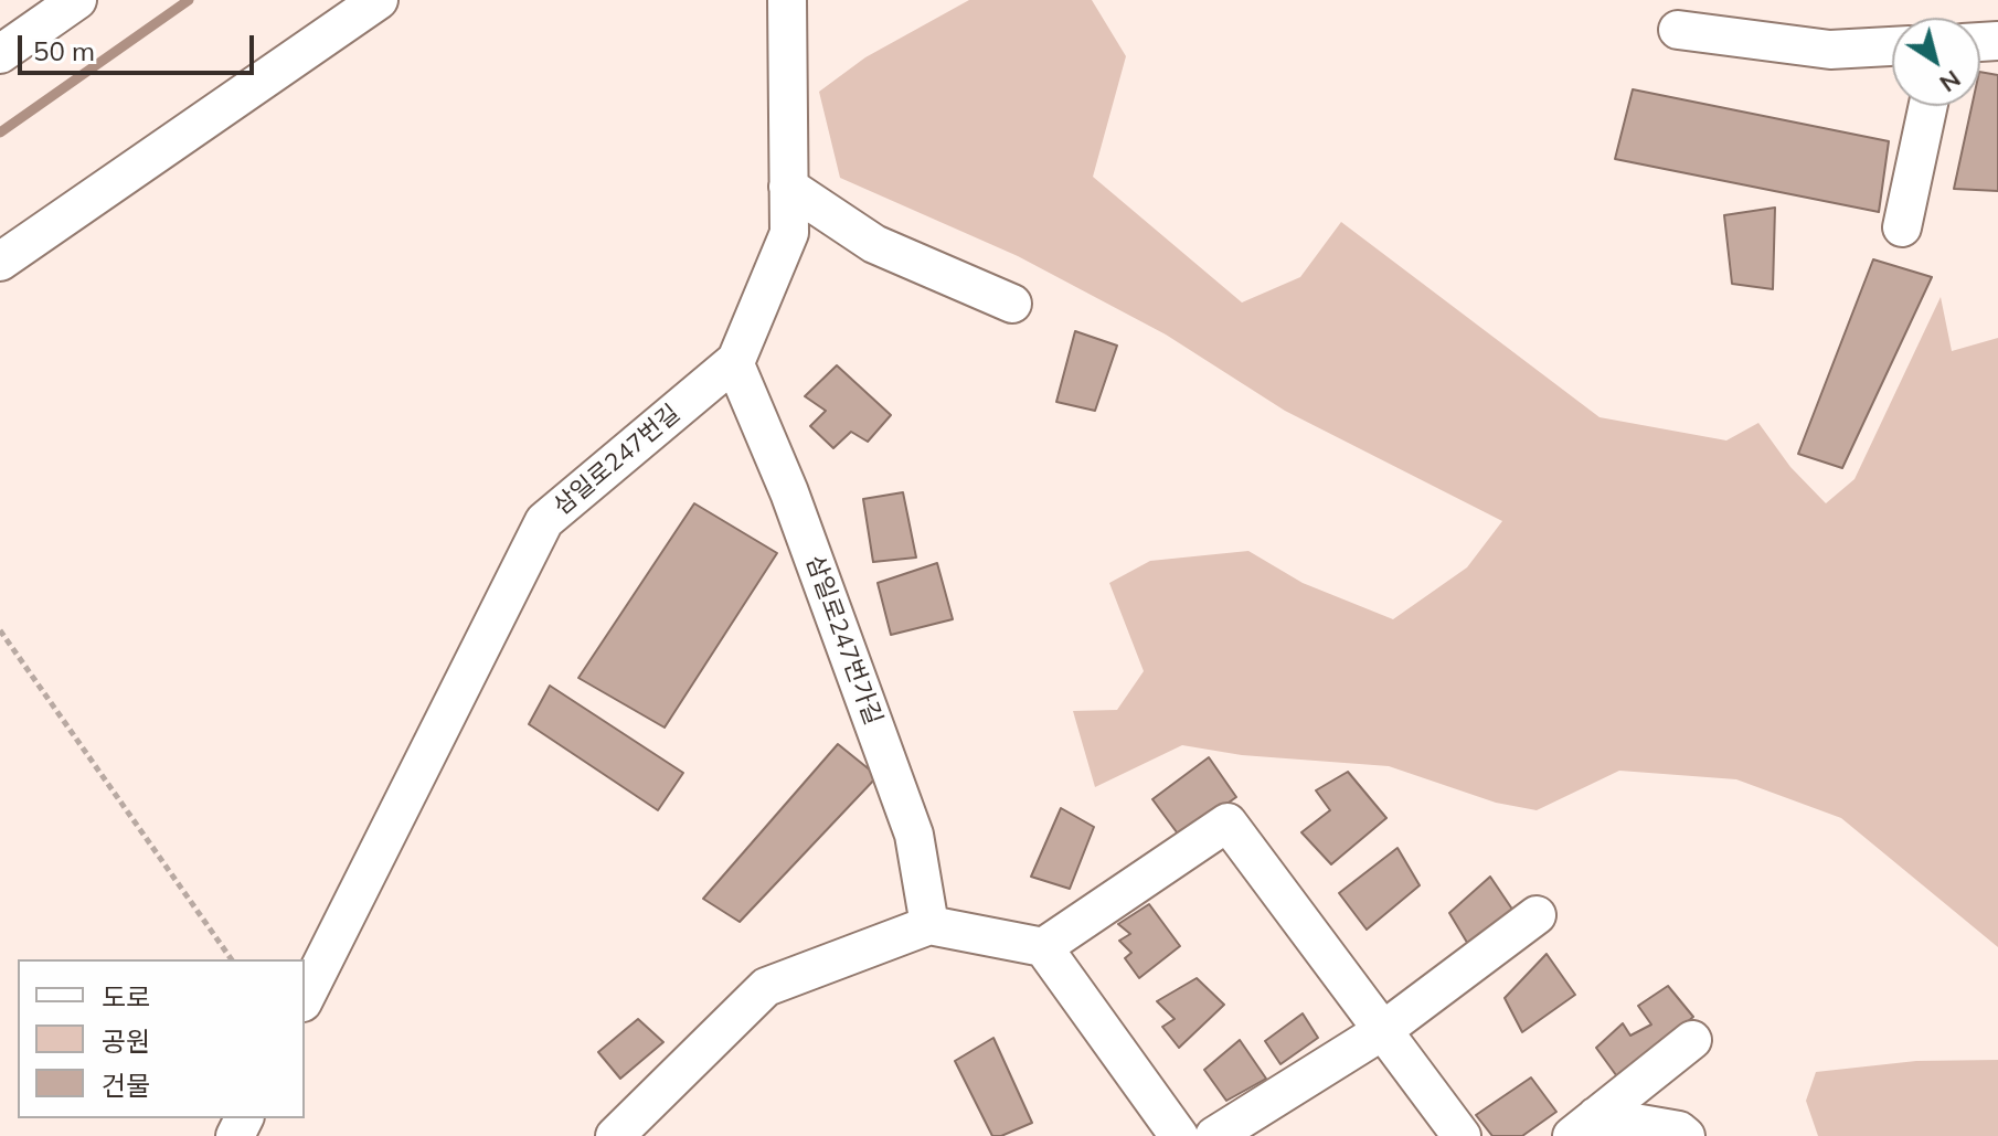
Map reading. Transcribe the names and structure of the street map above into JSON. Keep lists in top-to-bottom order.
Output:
{
  "streets": {
    "street": ["삼일로247번길", "삼일로247번가길"]
  },
  "crossings": [
    ["삼일로247번길", "삼일로247번가길"]
  ],
  "legend": ["도로", "공원", "건물"],
  "scale_bar": "50 m",
  "north": "bottom right"
}
